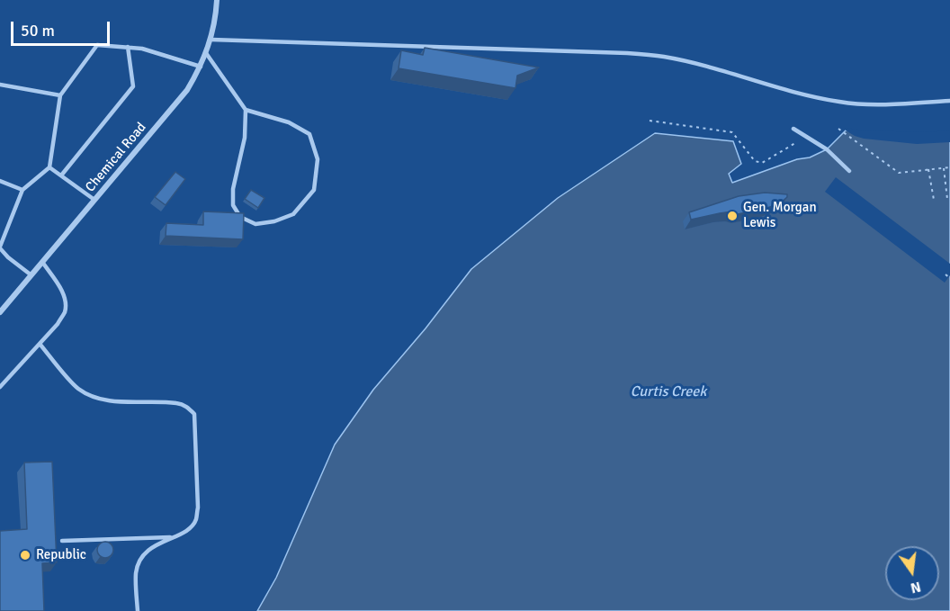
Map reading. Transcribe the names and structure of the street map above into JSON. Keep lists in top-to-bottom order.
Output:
{
  "streets": {
    "street": ["Chemical Road"]
  },
  "water": ["Curtis Creek"],
  "places": ["Gen. Morgan Lewis", "Republic"],
  "scale_bar": "50 m",
  "north": "bottom"
}
